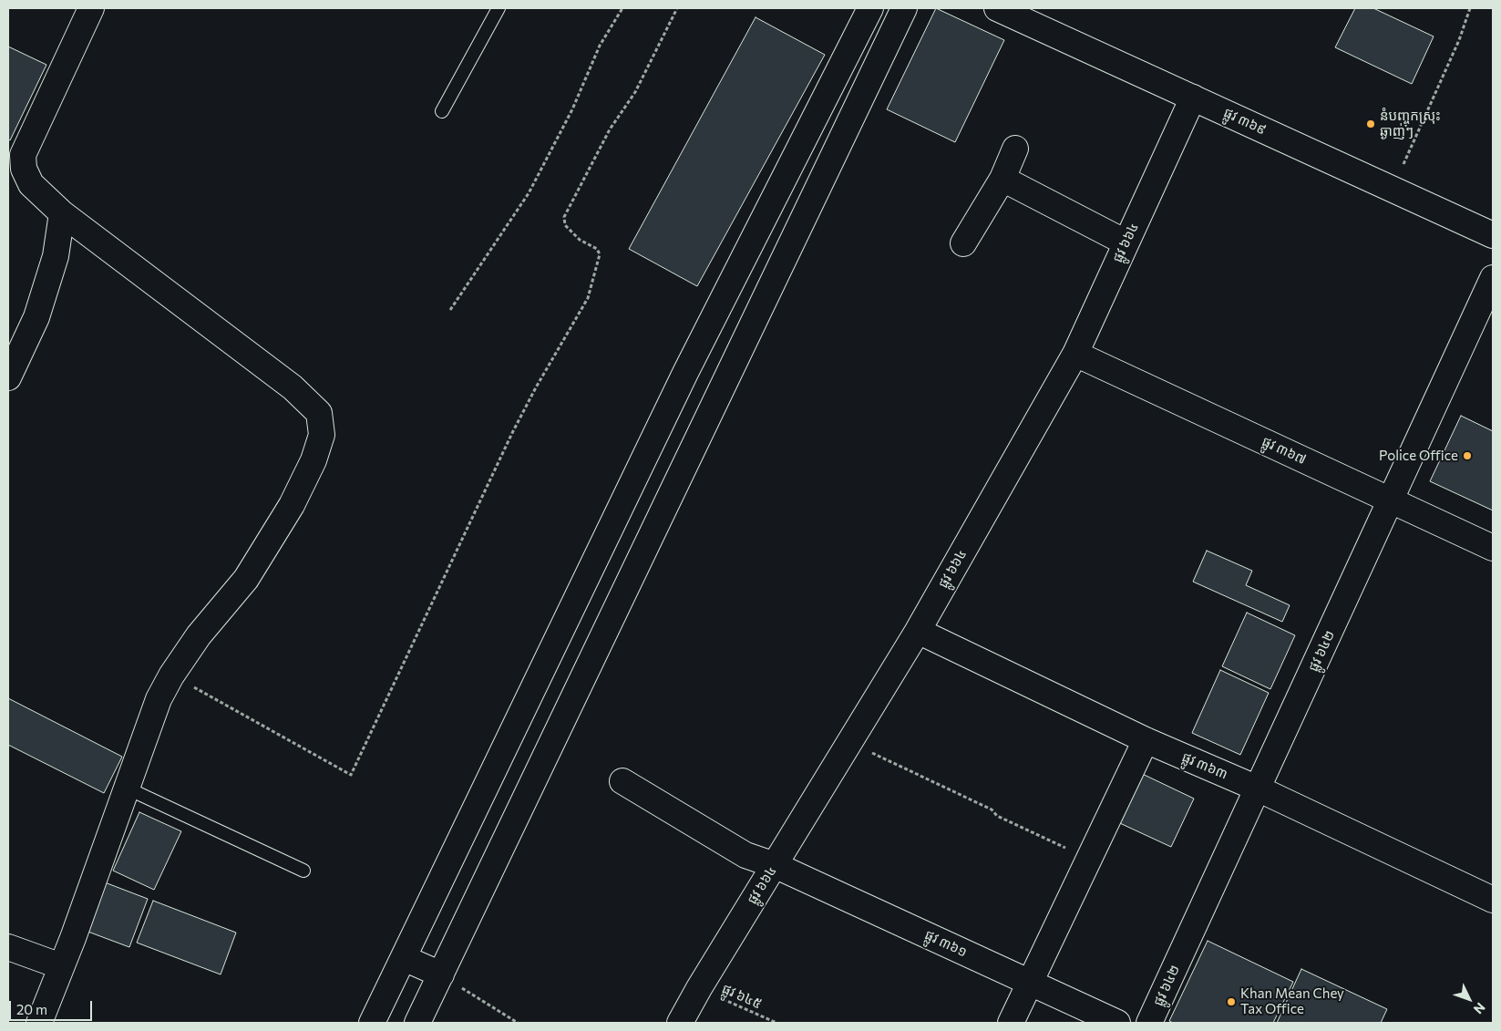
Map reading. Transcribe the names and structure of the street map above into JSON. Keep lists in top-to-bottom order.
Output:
{
  "streets": {
    "street": [
      "ផ្លូវ ៣៦៩",
      "ផ្លូវ ៦៦៤",
      "ផ្លូវ ៣៦៧",
      "ផ្លូវ ៦៤២",
      "ផ្លូវ ៣៦៣",
      "ផ្លូវ ៣៦១"
    ],
    "path": ["ផ្លូវ ៦៤៥"]
  },
  "crossings": [
    ["ផ្លូវ ៣៦៩", "ផ្លូវ ៦៦៤"],
    ["ផ្លូវ ៦៦៤", "ផ្លូវ ៣៦៧"],
    ["ផ្លូវ ៦៦៤", "ផ្លូវ ៣៦៣"],
    ["ផ្លូវ ៦៦៤", "ផ្លូវ ៣៦១"],
    ["ផ្លូវ ៦៦៤", "ផ្លូវ ៦៤៥"],
    ["ផ្លូវ ៣៦៧", "ផ្លូវ ៦៤២"],
    ["ផ្លូវ ៦៤២", "ផ្លូវ ៣៦៣"]
  ],
  "places": ["នំបញ្ចុកស្រុះ ឆ្ងាញ់ៗ", "Police Office", "Khan Mean Chey Tax Office"],
  "scale_bar": "20 m",
  "north": "bottom right"
}
